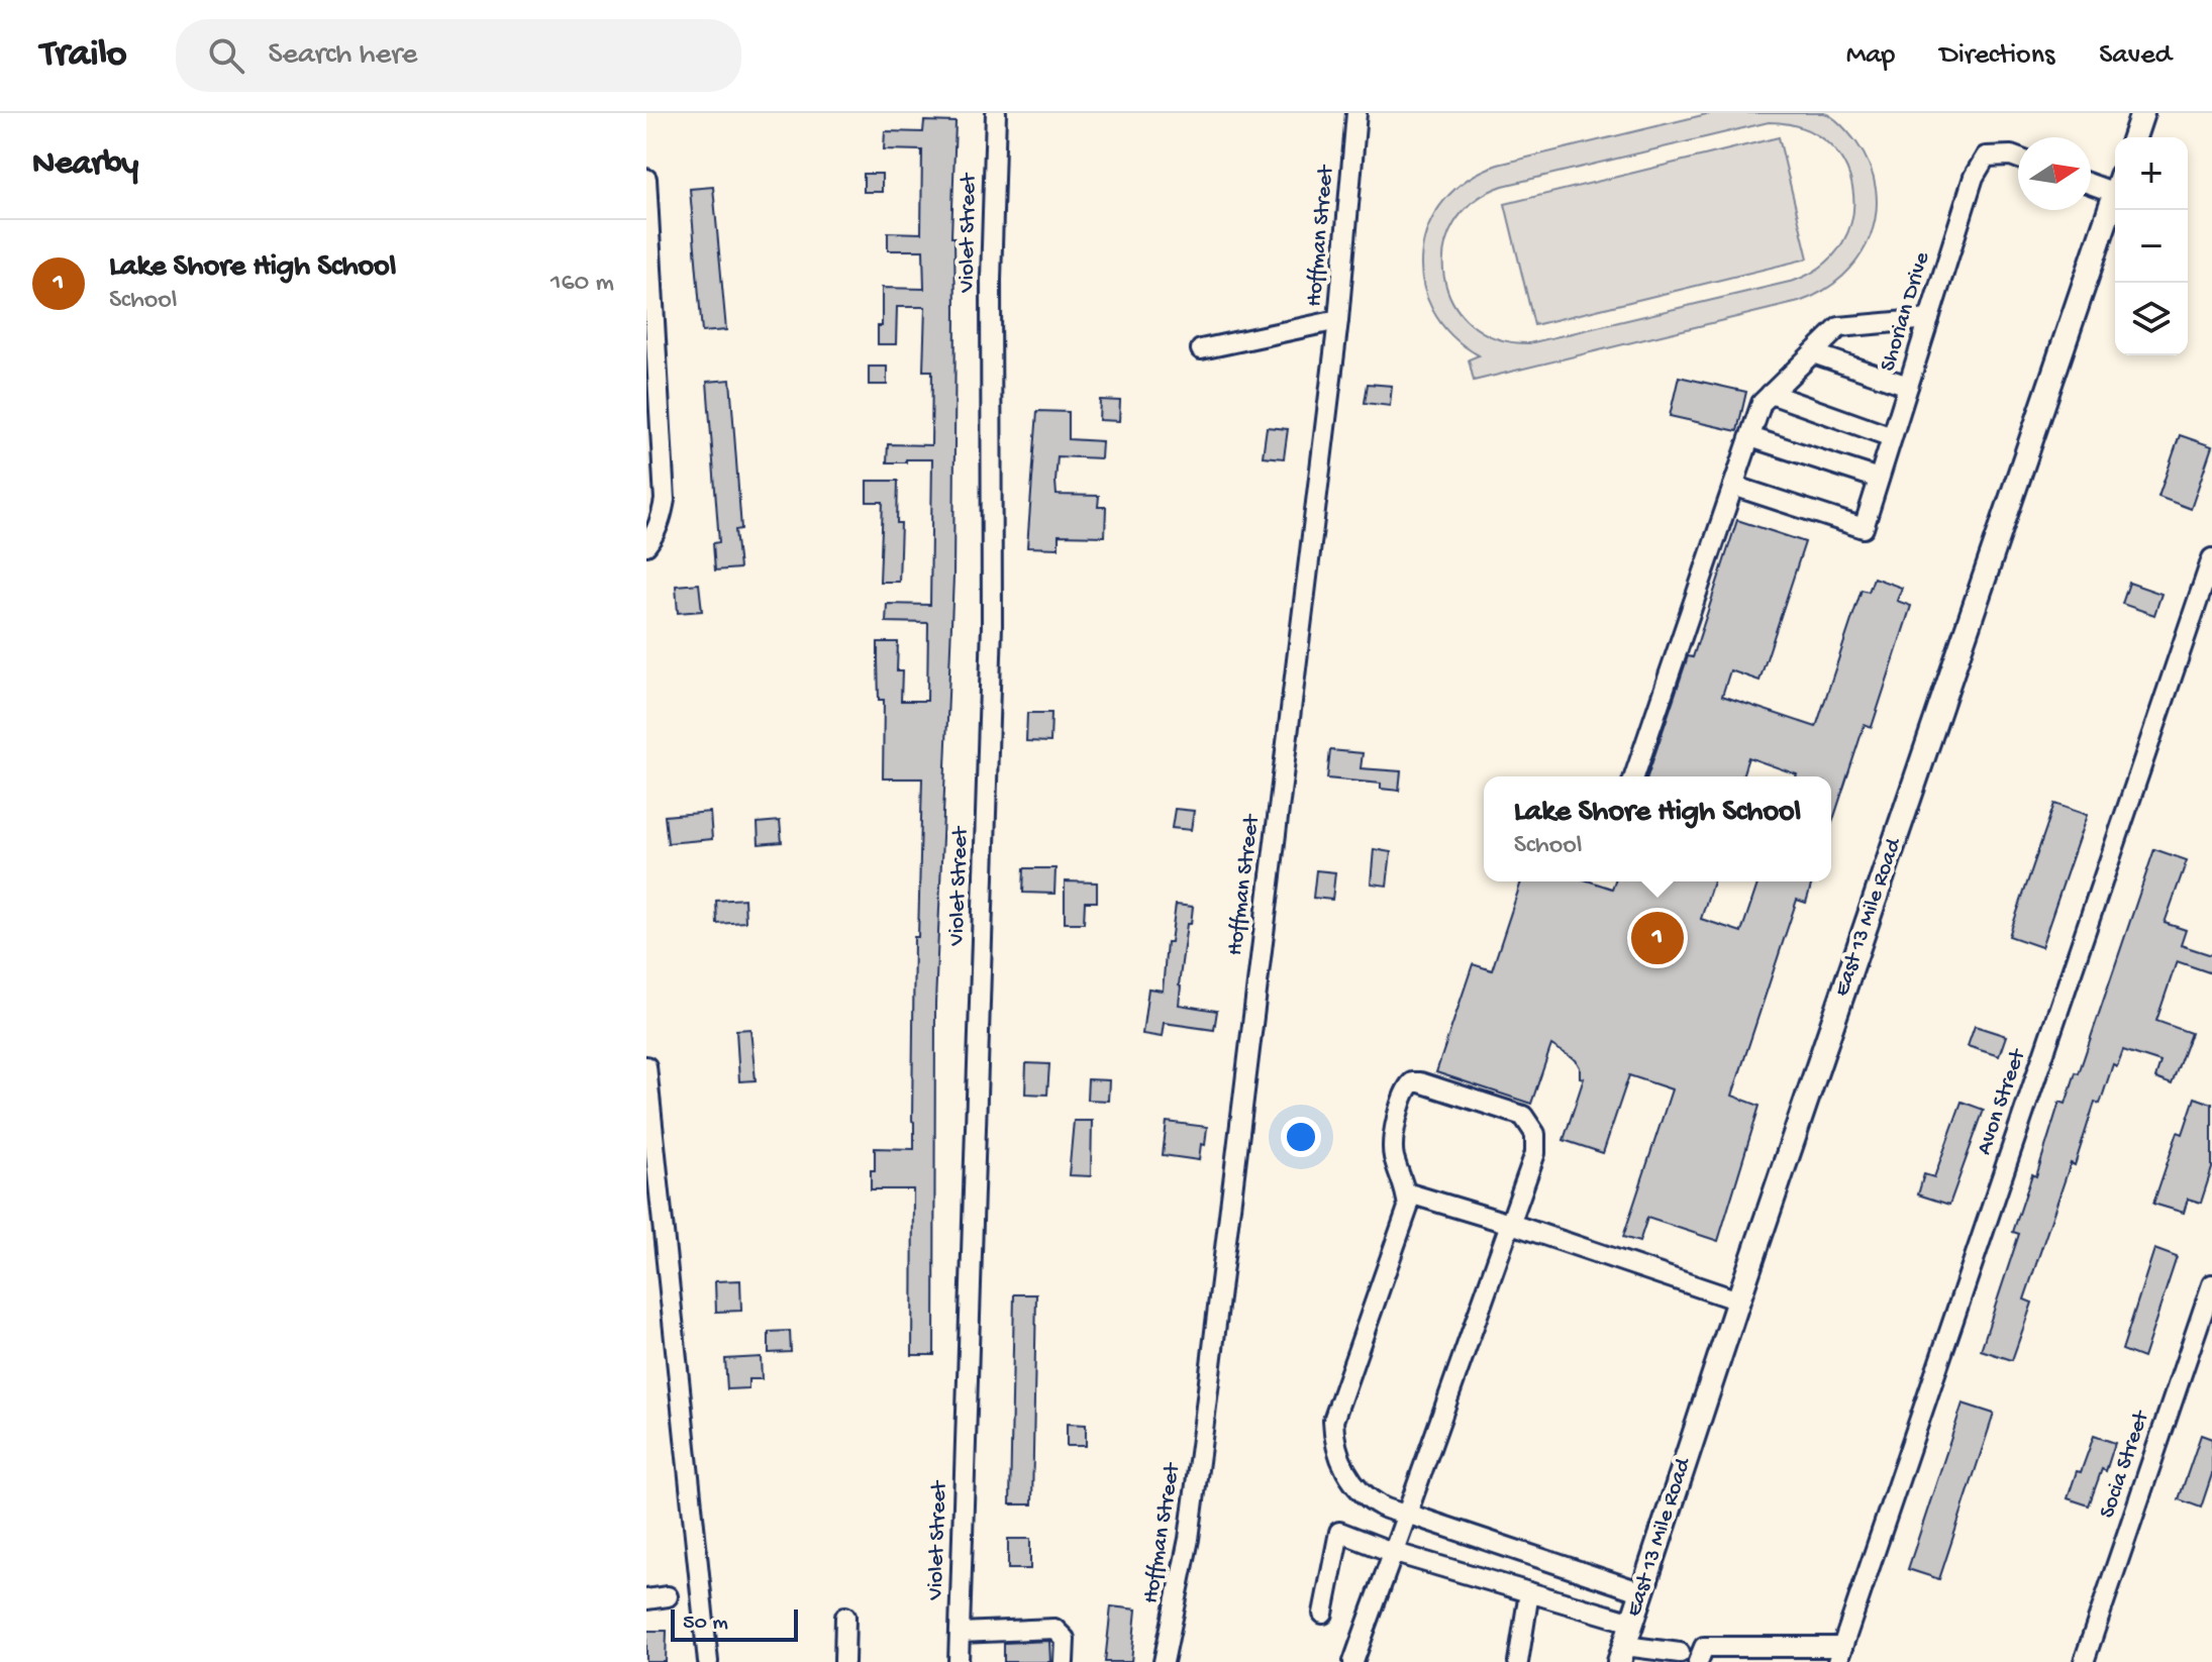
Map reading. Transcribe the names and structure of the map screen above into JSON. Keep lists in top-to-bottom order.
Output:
{
  "streets": {
    "main road": ["East 13 Mile Road"],
    "street": [
      "Violet Street",
      "Hoffman Street",
      "Shorian Drive",
      "Avon Street",
      "Socia Street"
    ]
  },
  "scale_bar": "50 m",
  "north": "right",
  "page": {
    "header": "Trailo",
    "search": "Search here",
    "nav": ["Map", "Directions", "Saved"],
    "heading": "Nearby",
    "map_buttons": ["+", "−"],
    "list": [
      {
        "mark": "1",
        "name": "Lake Shore High School",
        "note": "School",
        "value": "160 m"
      }
    ],
    "popup": ["Lake Shore High School", "School"],
    "pins": "1",
    "scale": "50 m"
  }
}
